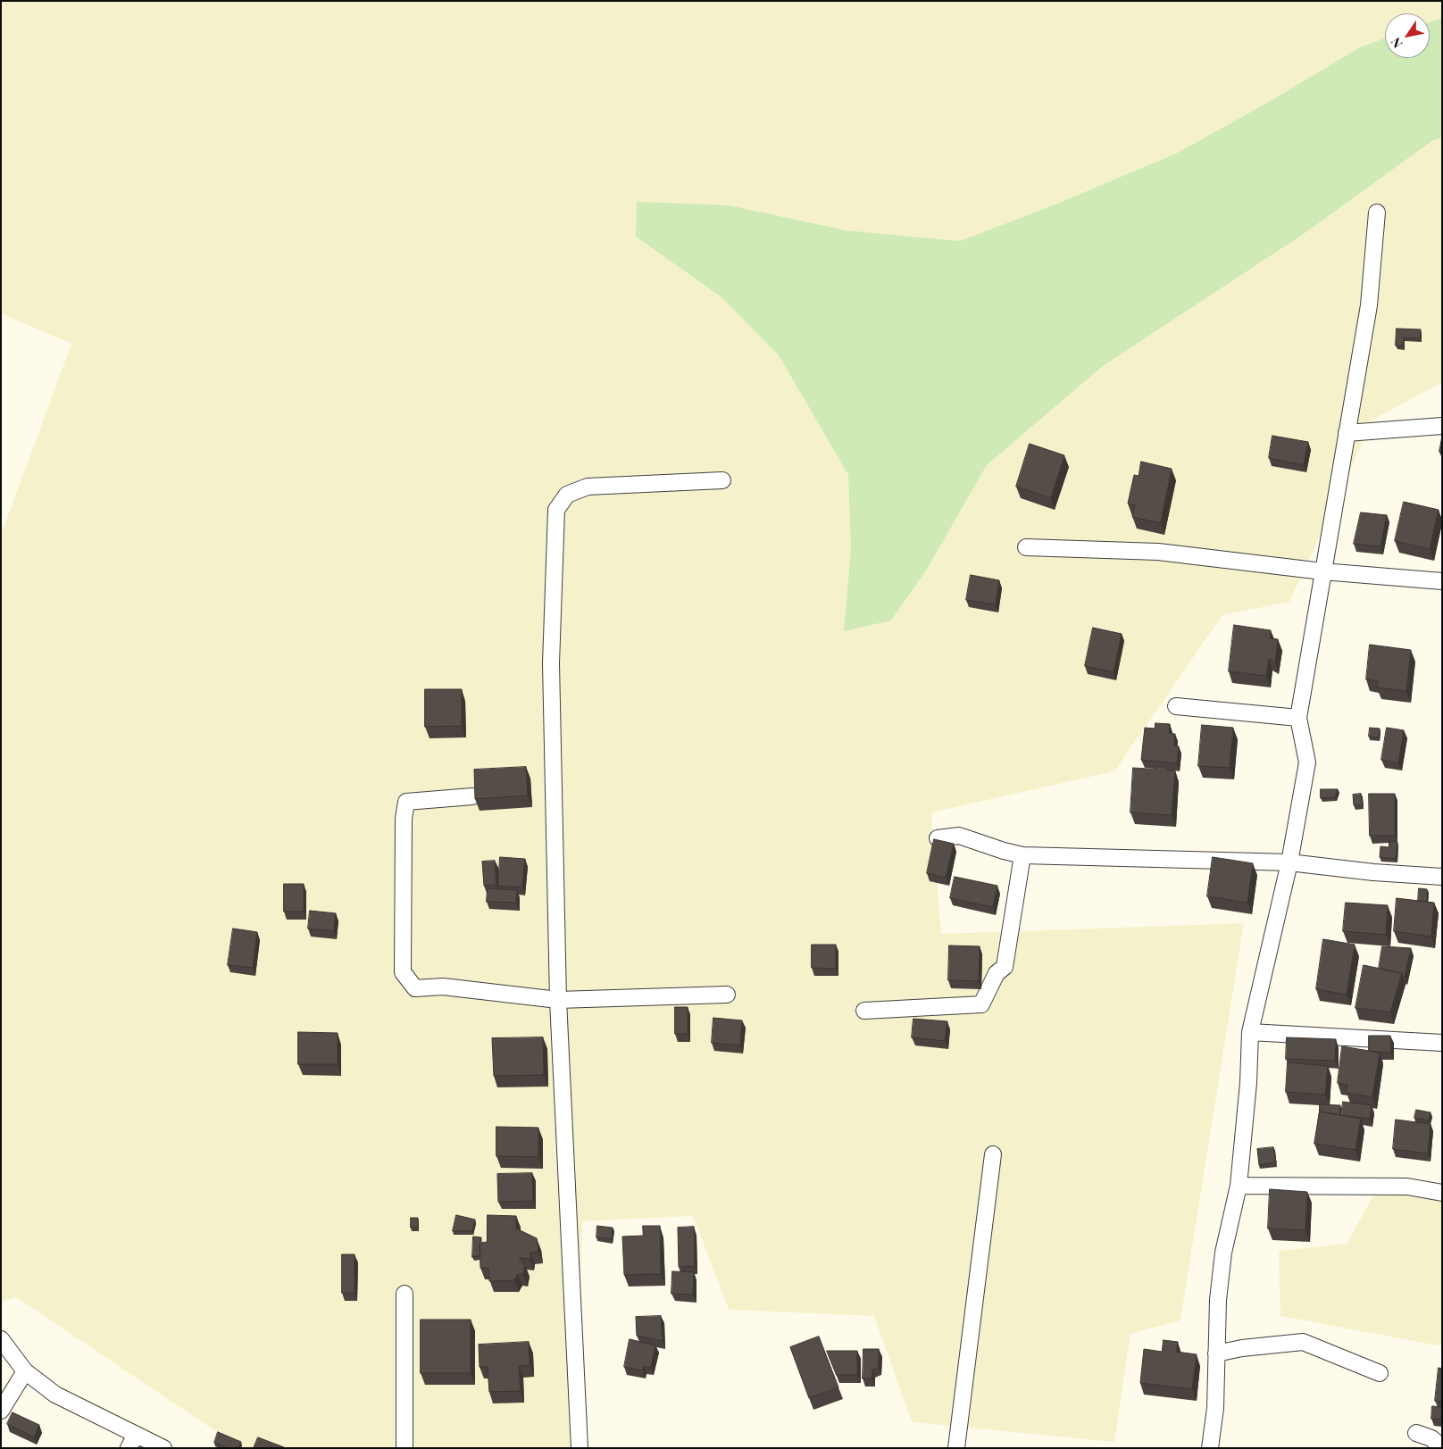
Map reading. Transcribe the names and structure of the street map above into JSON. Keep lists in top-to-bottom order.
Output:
{
  "north": "bottom left"
}
